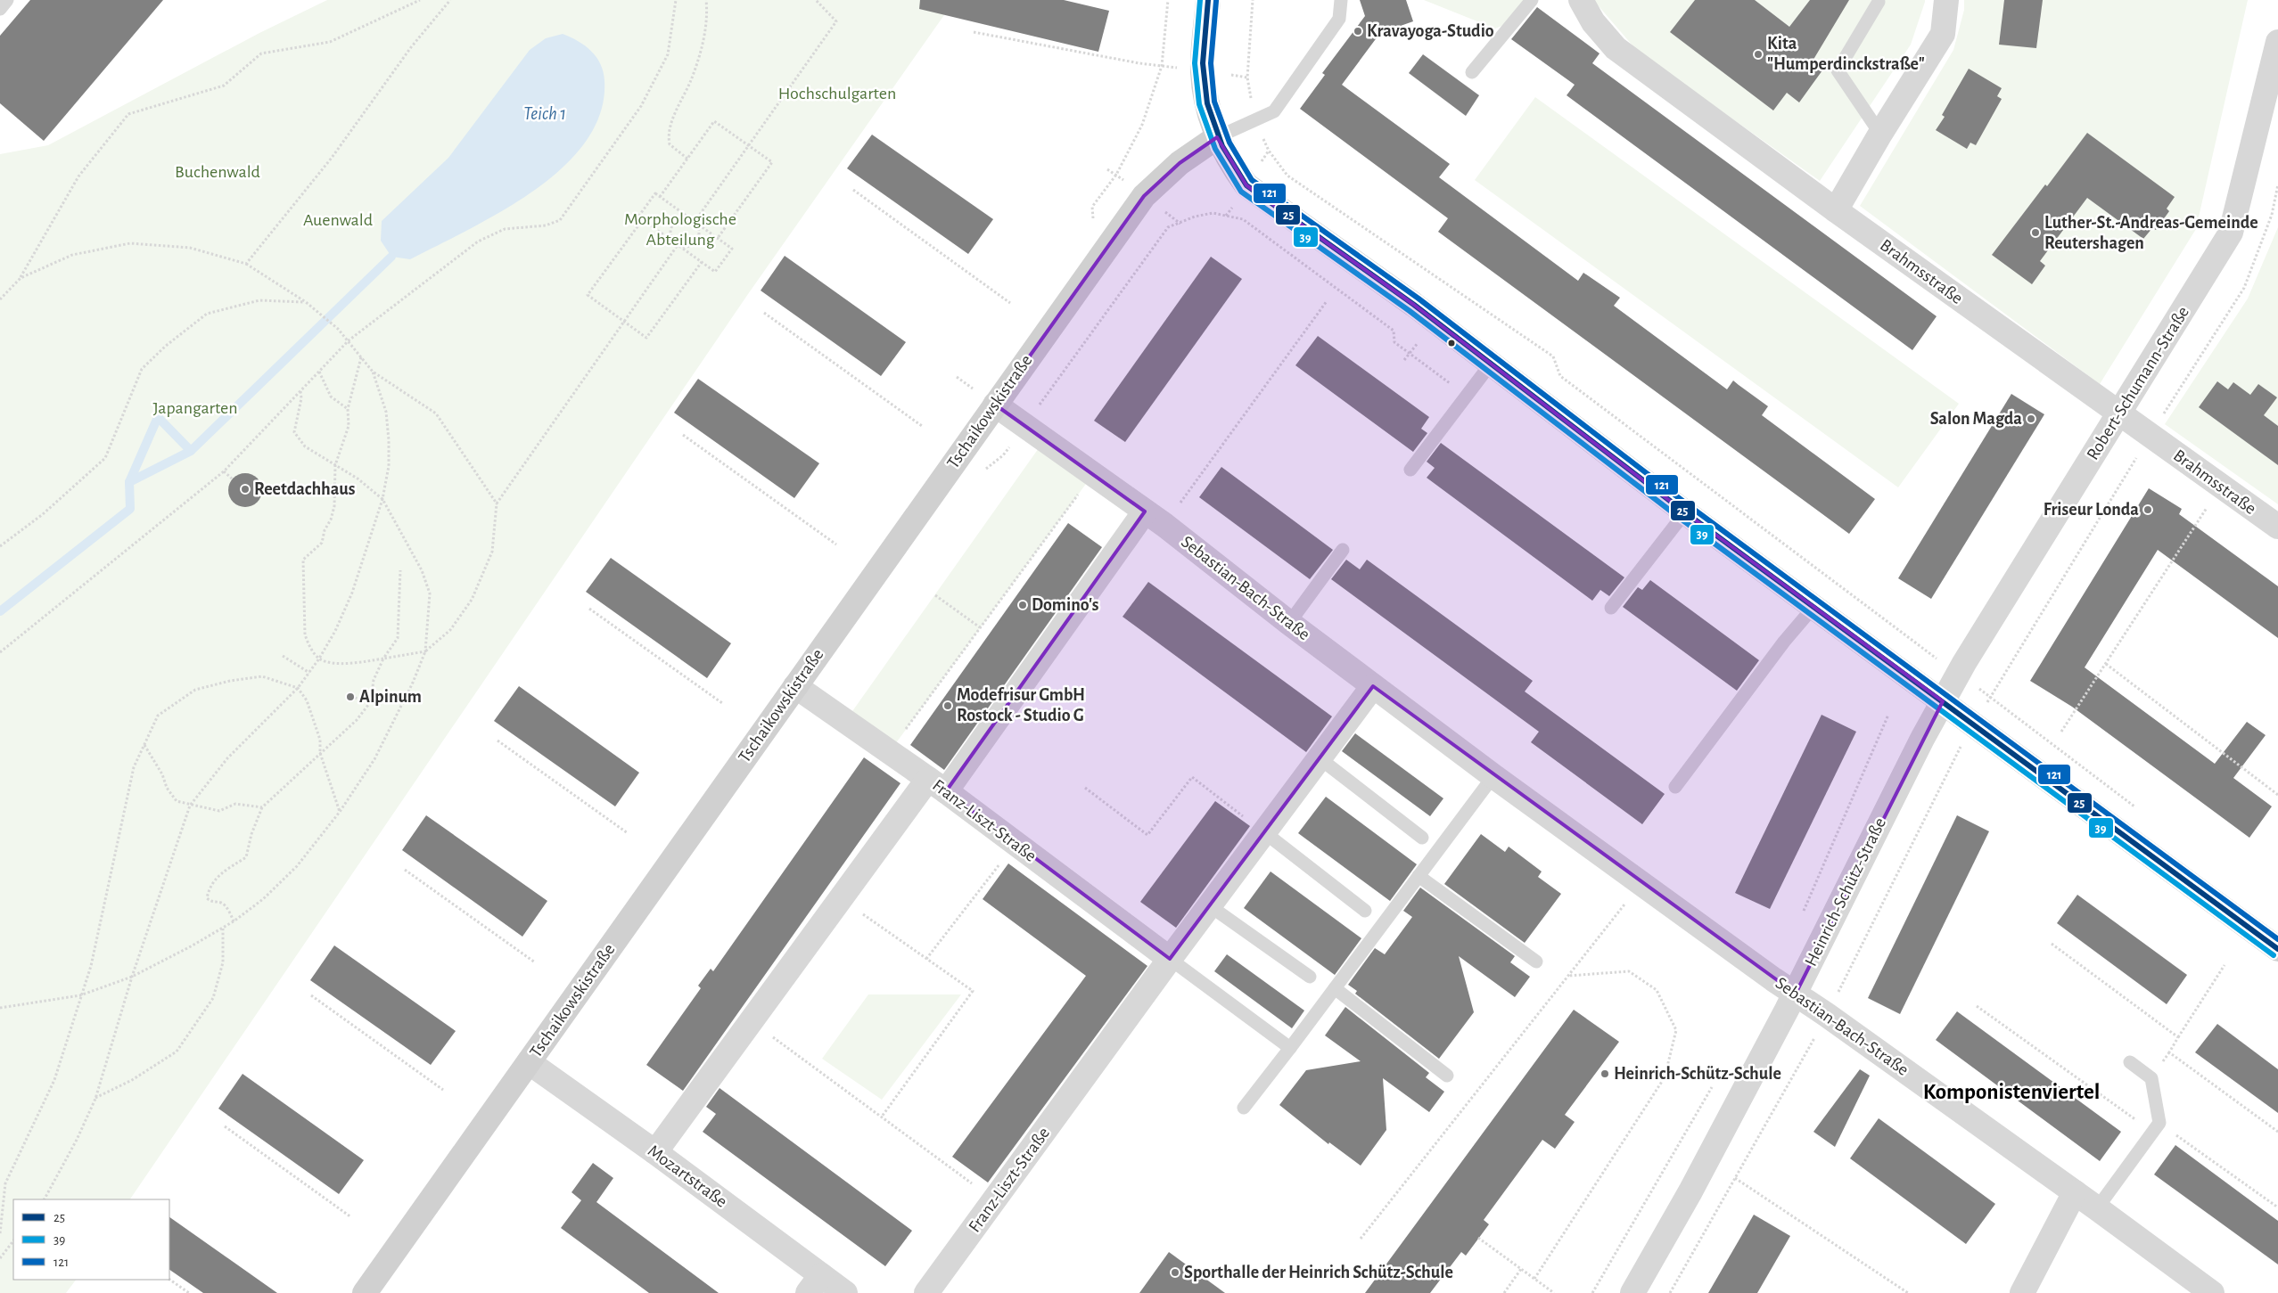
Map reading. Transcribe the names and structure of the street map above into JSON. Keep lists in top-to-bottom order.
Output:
{
  "streets": {
    "street": [
      "Brahmsstraße",
      "Robert-Schumann-Straße",
      "Tschaikowskistraße",
      "Sebastian-Bach-Straße",
      "Franz-Liszt-Straße",
      "Heinrich-Schütz-Straße",
      "Mozartstraße"
    ]
  },
  "crossings": [
    ["Brahmsstraße", "Robert-Schumann-Straße"],
    ["Robert-Schumann-Straße", "Heinrich-Schütz-Straße"],
    ["Tschaikowskistraße", "Sebastian-Bach-Straße"],
    ["Tschaikowskistraße", "Franz-Liszt-Straße"],
    ["Tschaikowskistraße", "Mozartstraße"],
    ["Sebastian-Bach-Straße", "Franz-Liszt-Straße"],
    ["Sebastian-Bach-Straße", "Heinrich-Schütz-Straße"]
  ],
  "districts": ["Komponistenviertel"],
  "water": ["Teich 1"],
  "parks": [
    "Hochschulgarten",
    "Buchenwald",
    "Morphologische Abteilung",
    "Auenwald",
    "Japangarten"
  ],
  "places": [
    "Kravayoga-Studio",
    "Kita \"Humperdinckstraße\"",
    "Luther-St.-Andreas-Gemeinde Reutershagen",
    "Salon Magda",
    "Reetdachhaus",
    "Friseur Londa",
    "Domino's",
    "Alpinum",
    "Modefrisur GmbH Rostock - Studio G",
    "Heinrich-Schütz-Schule",
    "Sporthalle der Heinrich Schütz-Schule"
  ],
  "lines": ["transit line 25", "transit line 39", "transit line 121"],
  "legend": ["25", "39", "121"]
}
